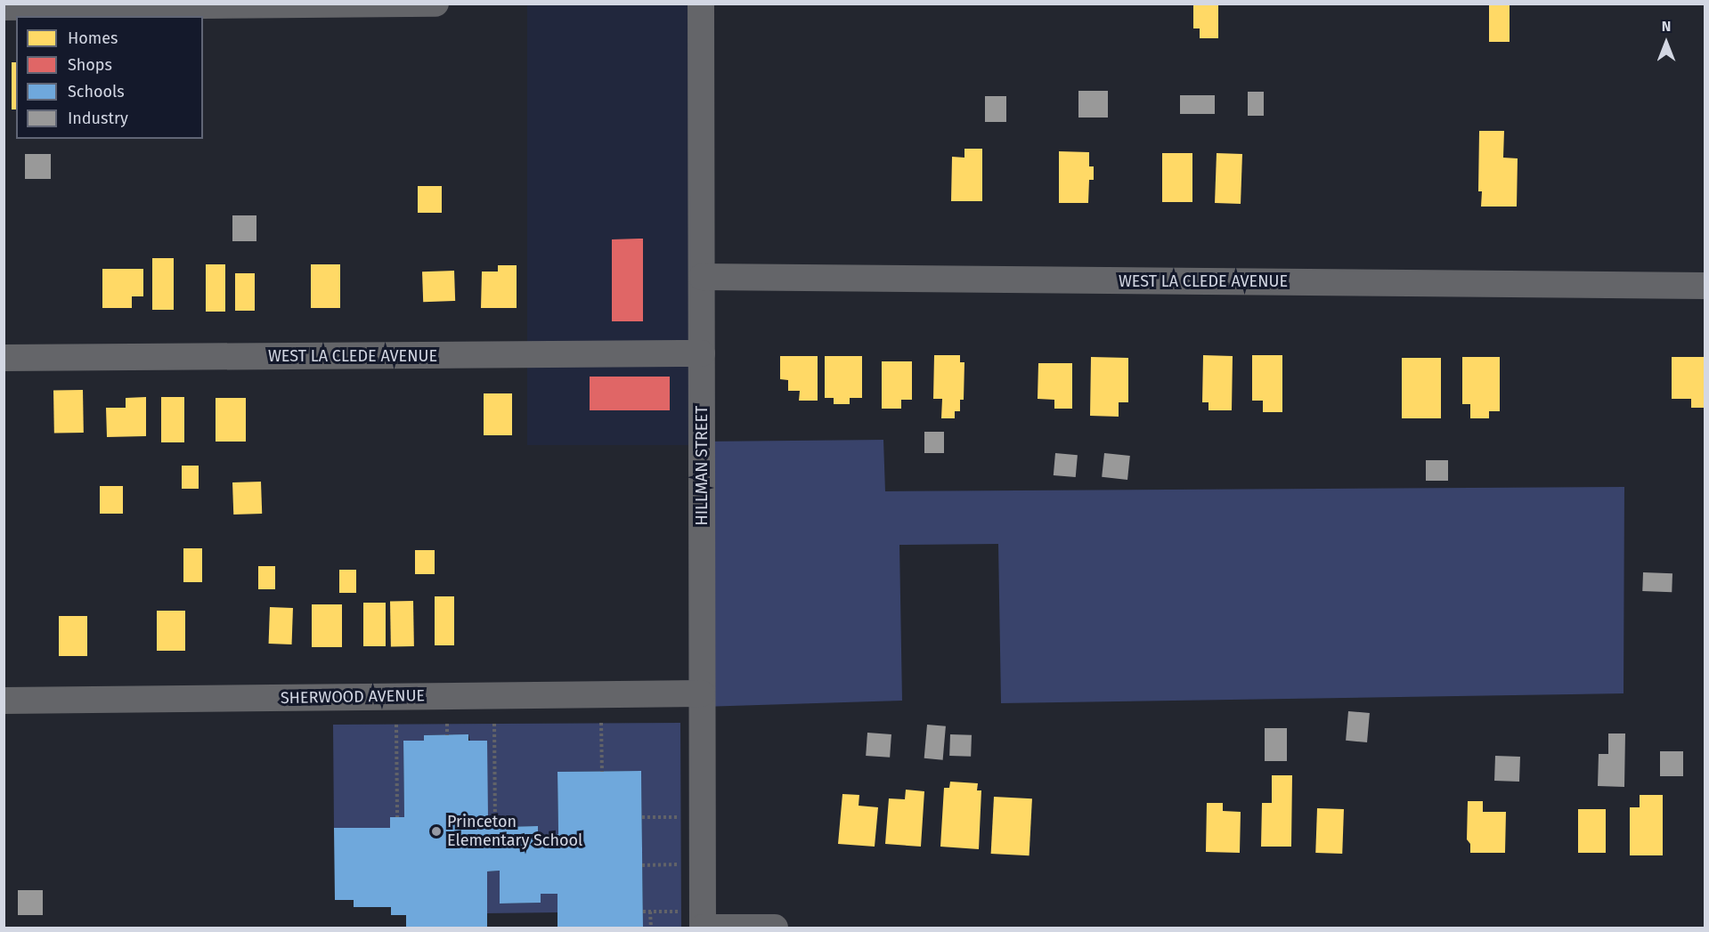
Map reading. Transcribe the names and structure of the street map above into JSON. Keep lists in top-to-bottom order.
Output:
{
  "streets": {
    "street": ["WEST LA CLEDE AVENUE", "HILLMAN STREET", "SHERWOOD AVENUE"]
  },
  "crossings": [
    ["WEST LA CLEDE AVENUE", "HILLMAN STREET"],
    ["HILLMAN STREET", "SHERWOOD AVENUE"]
  ],
  "places": ["Princeton Elementary School"],
  "legend": [
    "Homes",
    "Shops",
    "Schools",
    "Industry"
  ],
  "north": "top"
}
